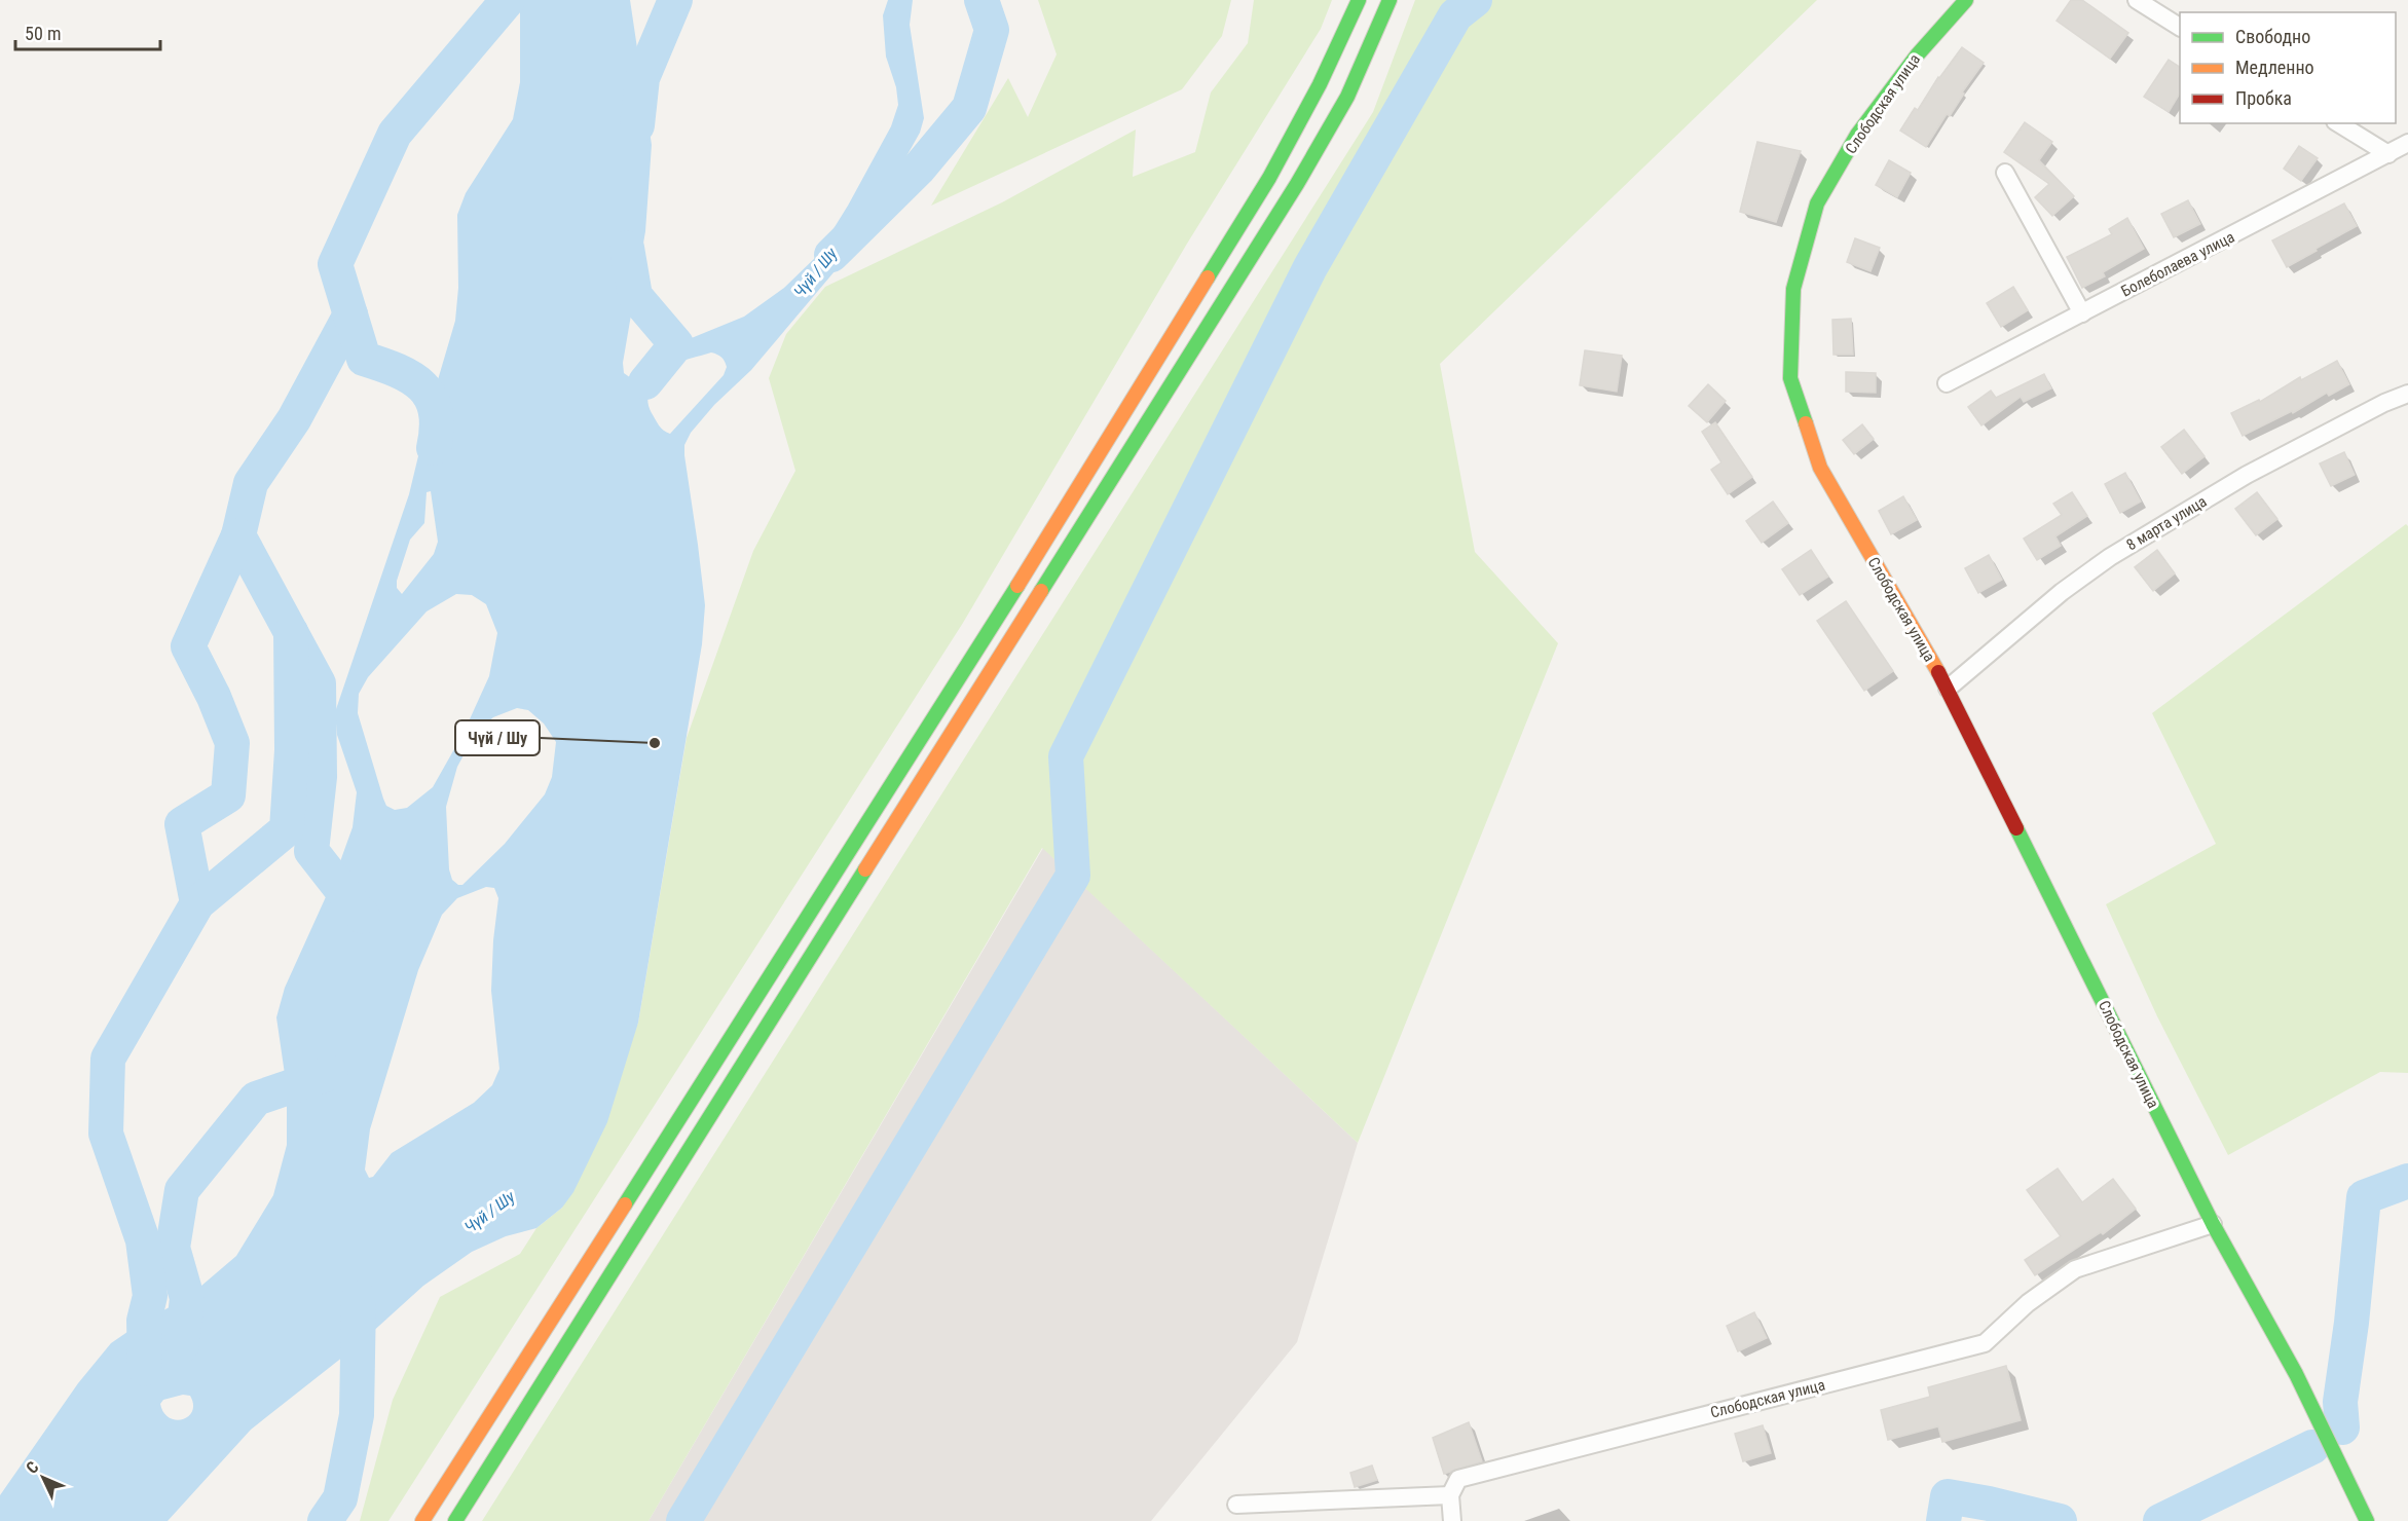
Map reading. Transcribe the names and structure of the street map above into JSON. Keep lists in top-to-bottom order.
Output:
{
  "streets": {
    "main road": ["Слободская улица"],
    "street": ["Болеболаева улица", "8 марта улица"]
  },
  "crossings": [
    ["Слободская улица", "8 марта улица"]
  ],
  "water": ["Чүй / Шу"],
  "places": ["Чүй / Шу"],
  "legend": ["Свободно", "Медленно", "Пробка"],
  "scale_bar": "50 m",
  "north": "top left"
}
